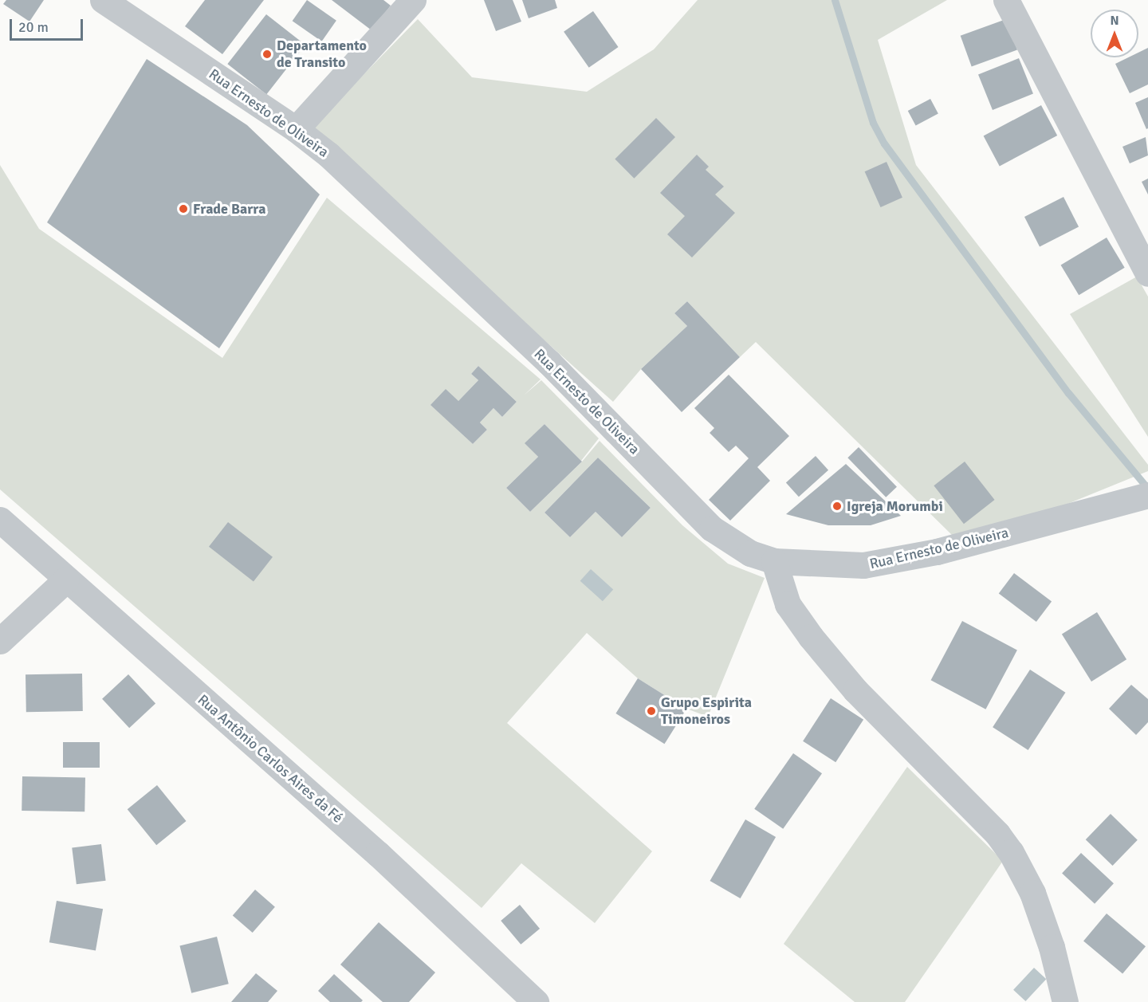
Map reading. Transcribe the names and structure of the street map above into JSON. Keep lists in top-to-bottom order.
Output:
{
  "streets": {
    "street": ["Rua Ernesto de Oliveira", "Rua Antônio Carlos Aires da Fé"]
  },
  "places": [
    "Departamento de Transito",
    "Frade Barra",
    "Igreja Morumbi",
    "Grupo Espirita Timoneiros"
  ],
  "scale_bar": "20 m",
  "north": "top"
}
